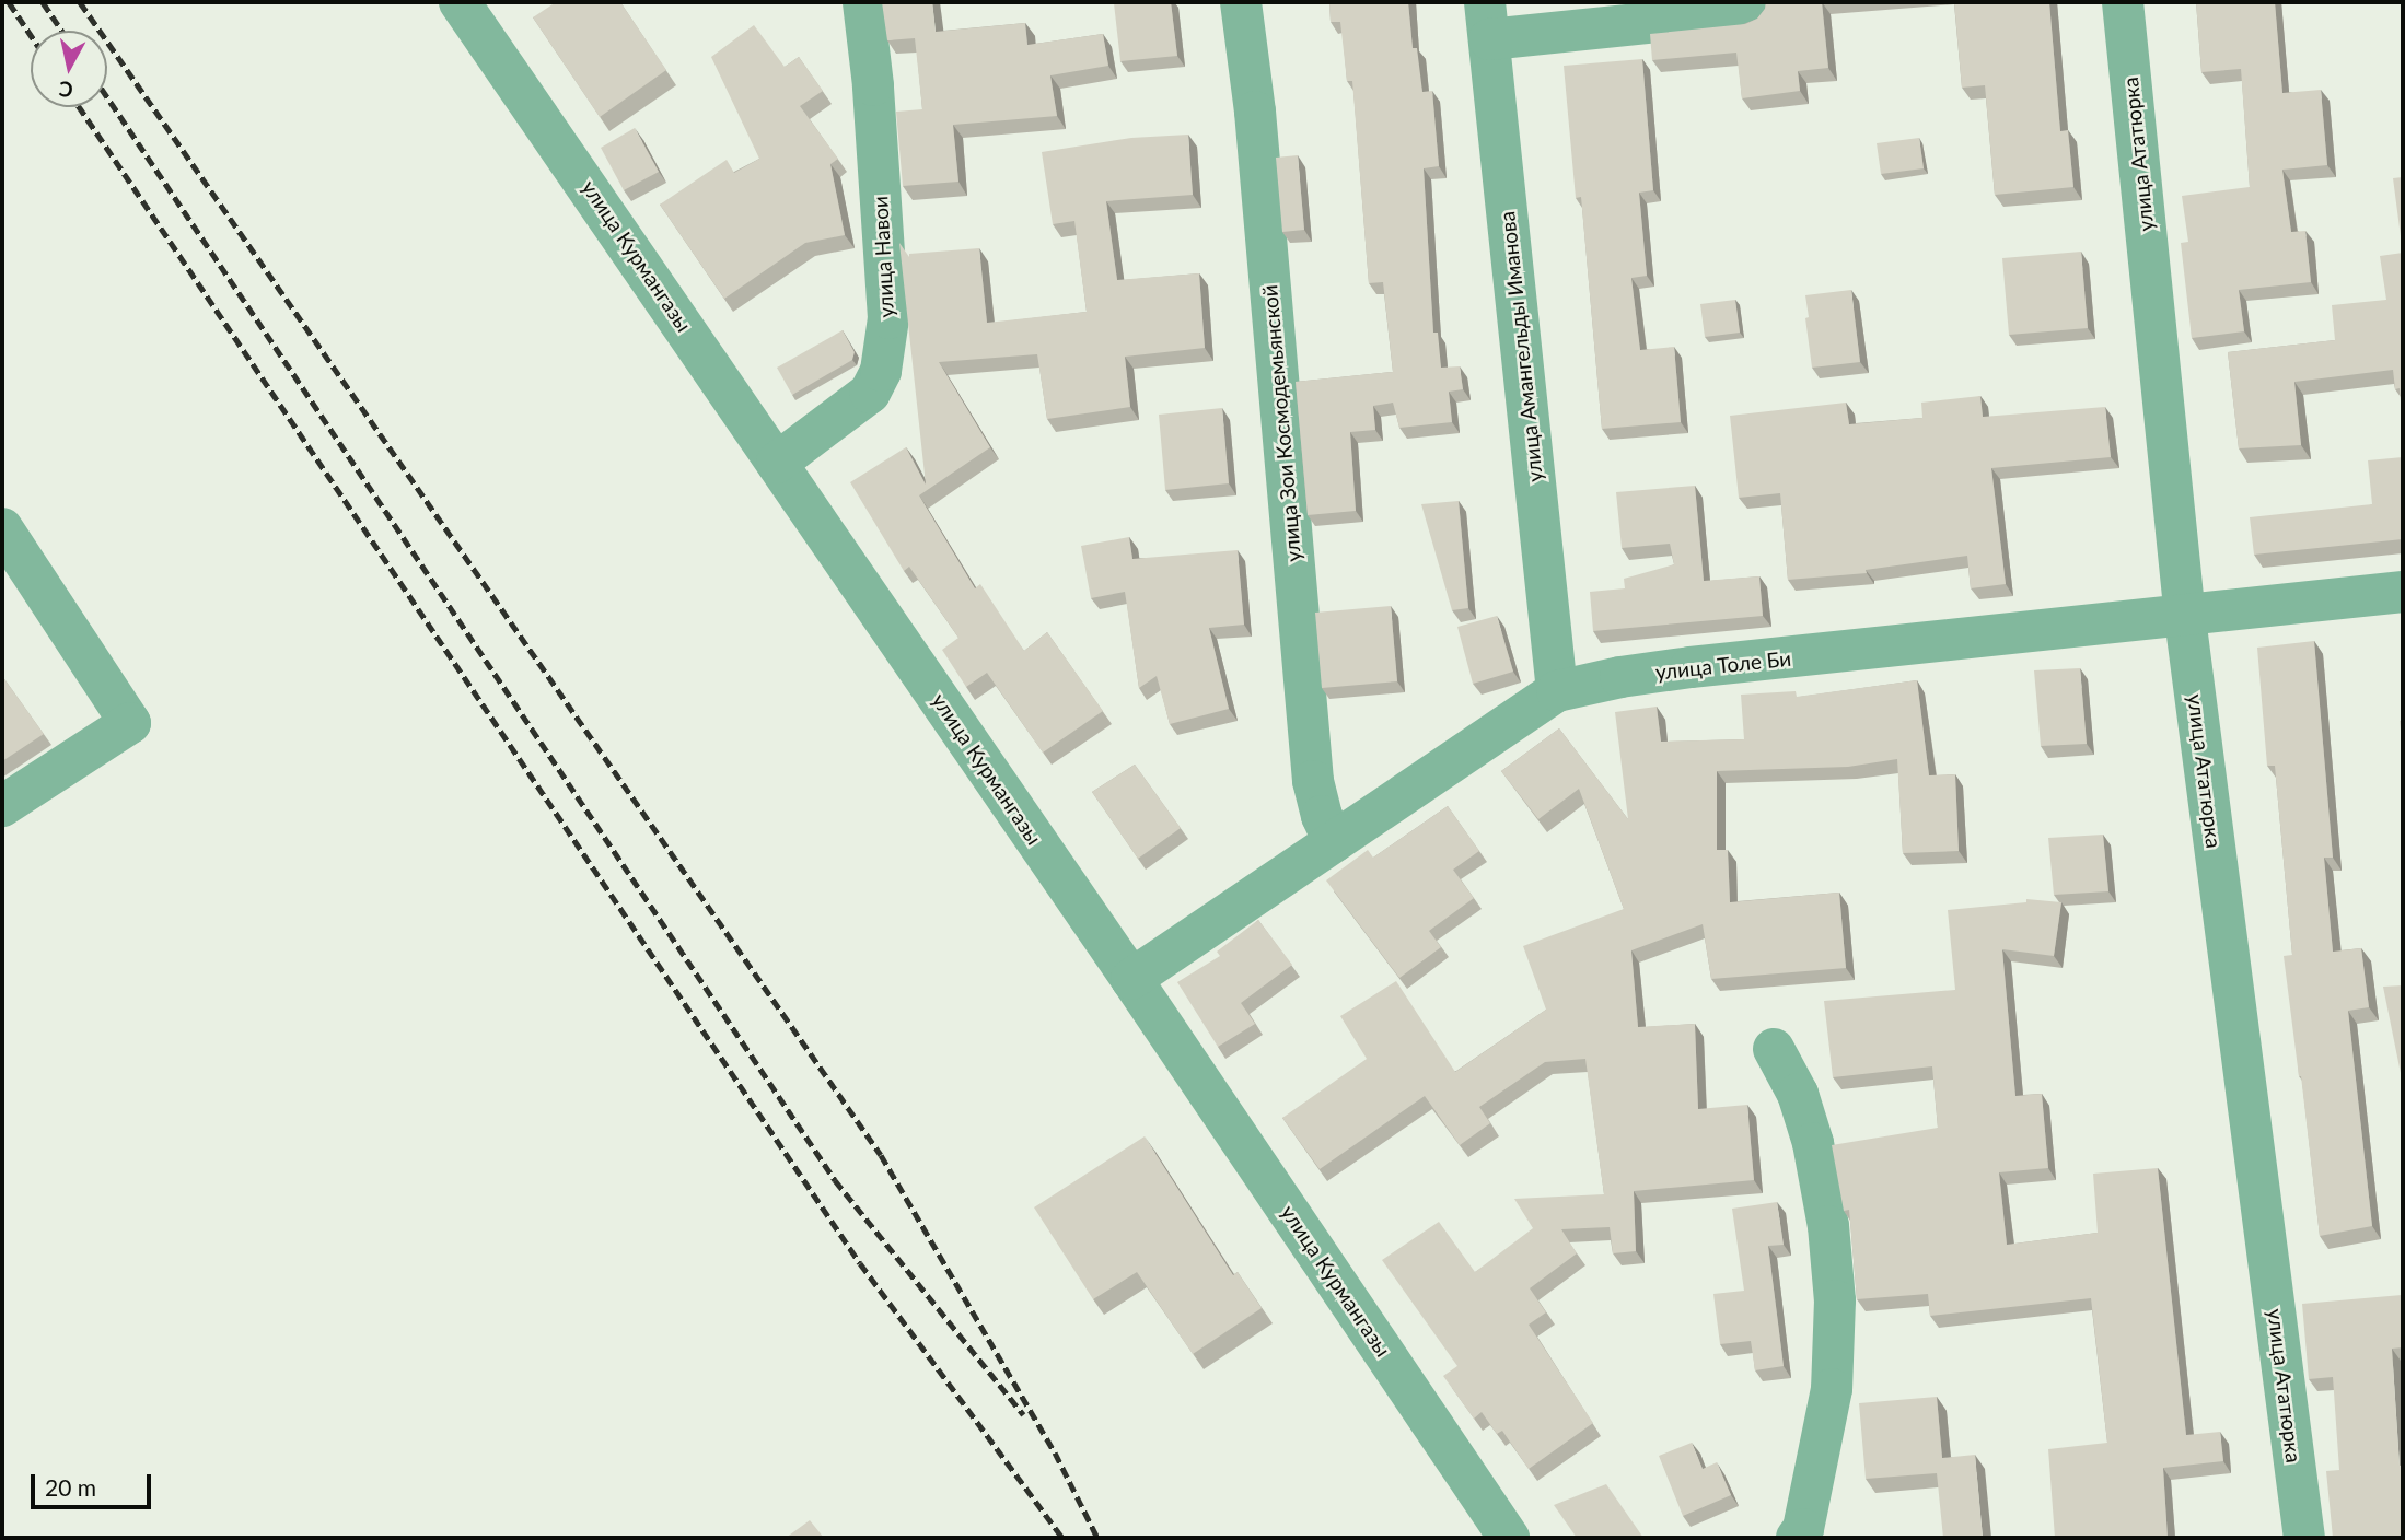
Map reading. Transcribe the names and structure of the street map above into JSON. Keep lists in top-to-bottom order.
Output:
{
  "streets": {
    "street": [
      "улица Ататюрка",
      "улица Курмангазы",
      "улица Навои",
      "улица Амангельды Иманова",
      "улица Зои Космодемьянской",
      "улица Толе Би"
    ]
  },
  "crossings": [
    ["улица Ататюрка", "улица Толе Би"],
    ["улица Курмангазы", "улица Навои"],
    ["улица Курмангазы", "улица Толе Би"],
    ["улица Амангельды Иманова", "улица Толе Би"],
    ["улица Зои Космодемьянской", "улица Толе Би"]
  ],
  "scale_bar": "20 m",
  "north": "bottom"
}
